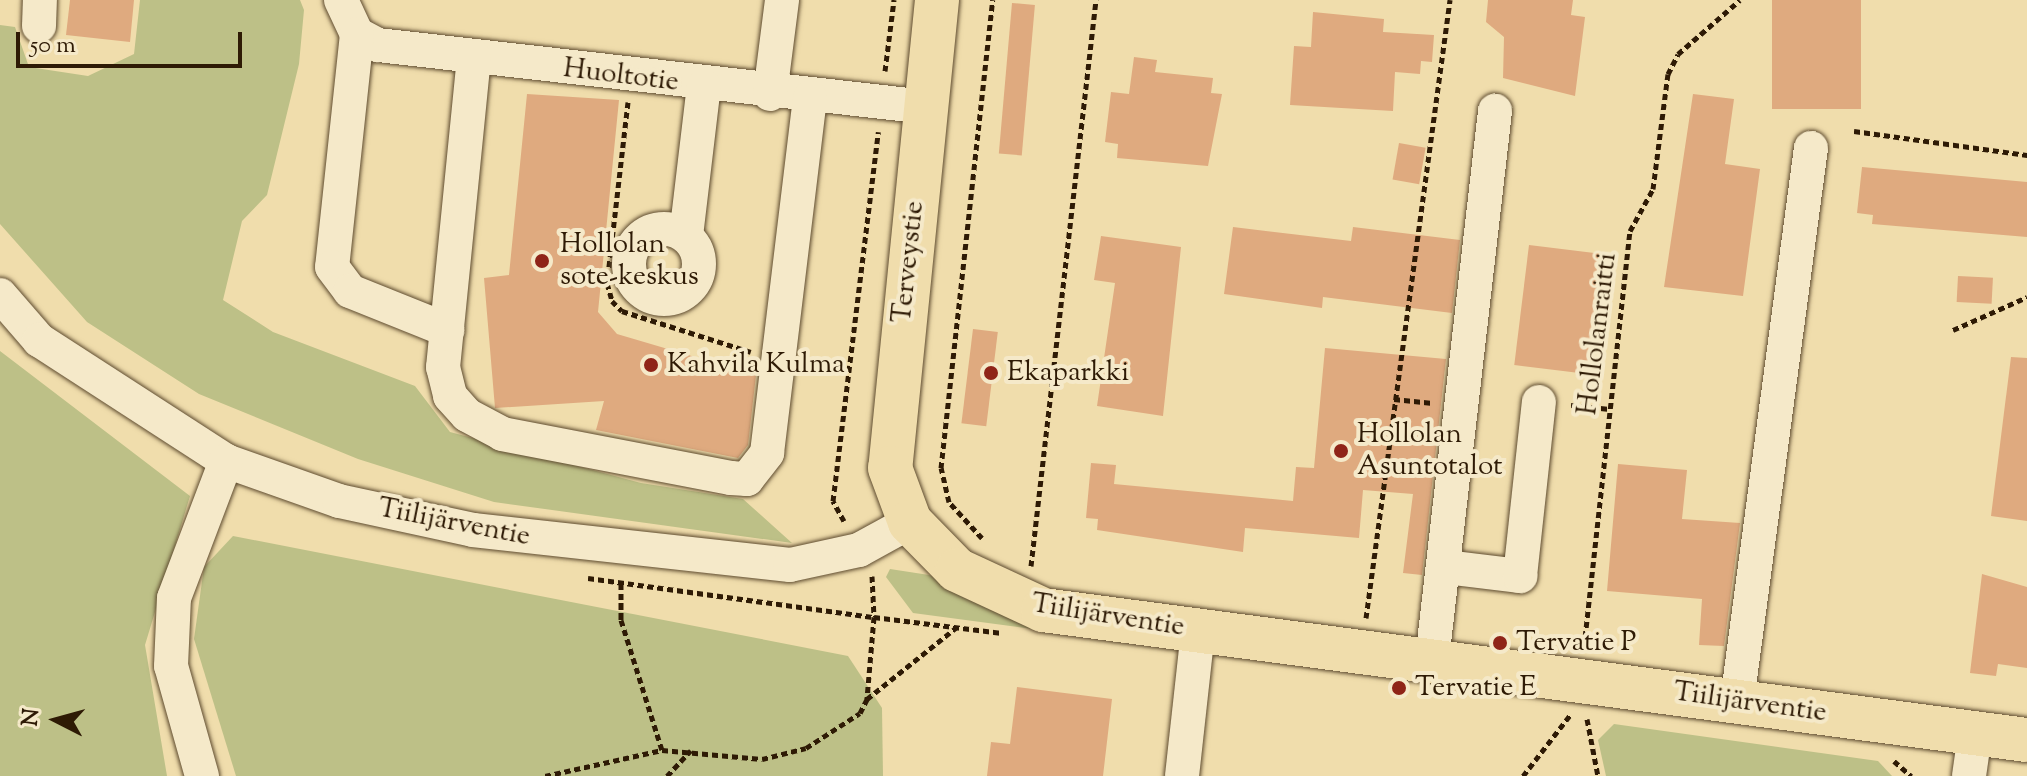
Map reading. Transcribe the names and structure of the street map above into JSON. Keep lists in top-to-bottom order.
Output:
{
  "streets": {
    "main road": ["Terveystie", "Tiilijärventie"],
    "street": ["Huoltotie"],
    "path": ["Hollolanraitti"]
  },
  "crossings": [
    ["Huoltotie", "Terveystie"],
    ["Terveystie", "Tiilijärventie"]
  ],
  "places": [
    "Hollolan sote-keskus",
    "Kahvila Kulma",
    "Ekaparkki",
    "Hollolan Asuntotalot",
    "Tervatie P",
    "Tervatie E"
  ],
  "scale_bar": "50 m",
  "north": "left"
}
